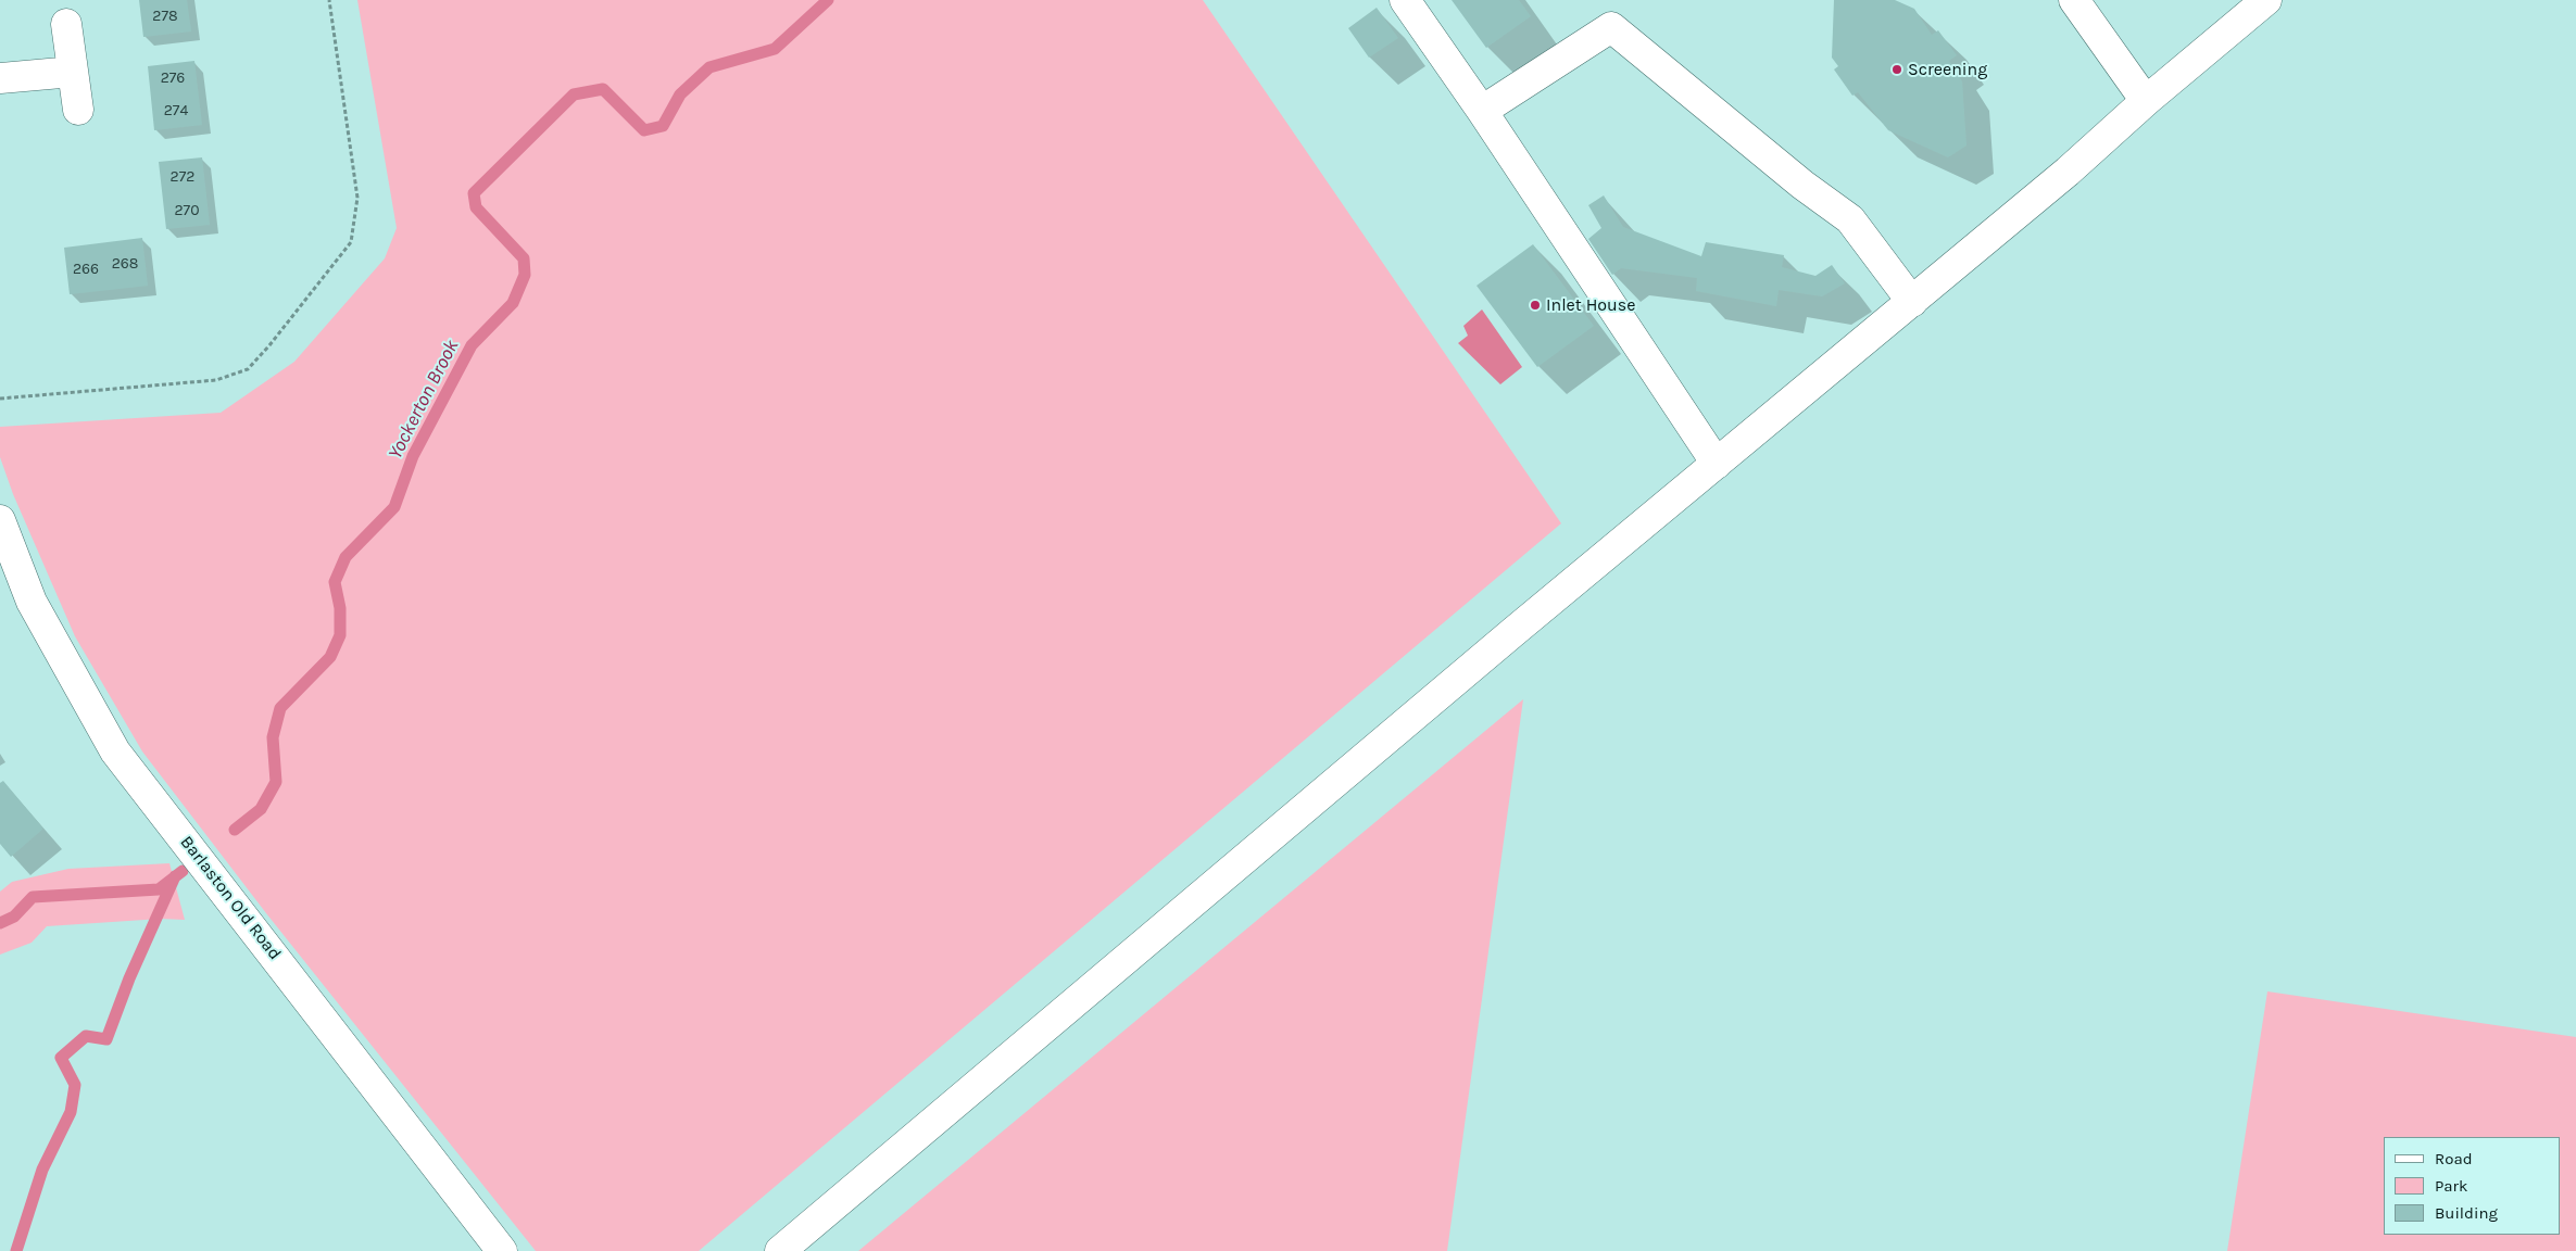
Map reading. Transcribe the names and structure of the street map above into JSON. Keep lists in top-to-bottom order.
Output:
{
  "streets": {
    "street": ["Barlaston Old Road"]
  },
  "water": ["Yockerton Brook"],
  "places": ["Screening", "Inlet House"],
  "house_numbers": [
    "278",
    "276",
    "274",
    "272",
    "270",
    "268",
    "266"
  ],
  "legend": ["Road", "Park", "Building"]
}
